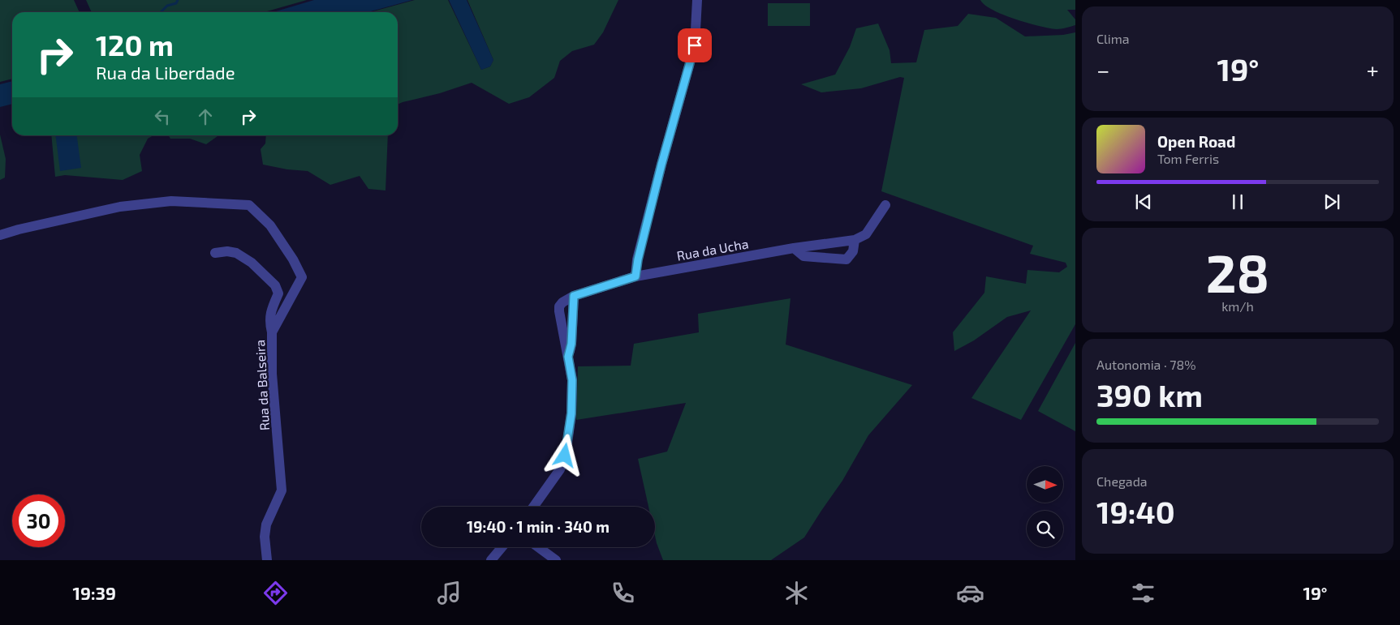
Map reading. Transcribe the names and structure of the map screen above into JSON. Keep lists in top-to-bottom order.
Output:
{
  "streets": {
    "street": ["Rua da Ucha", "Rua da Balseira"]
  },
  "north": "right",
  "page": {
    "tile": [
      "Clima",
      ["28", "km/h"],
      ["Autonomia · 78%", "390 km"],
      ["Chegada", "19:40"]
    ],
    "turn": ["120 m", "Rua da Liberdade"],
    "heat": ["−", "19°", "+"],
    "song": ["Open Road", "Tom Ferris"],
    "limit": "30",
    "trip": "19:40 · 1 min · 340 m",
    "tabs": ["19:39", "19°"]
  }
}
